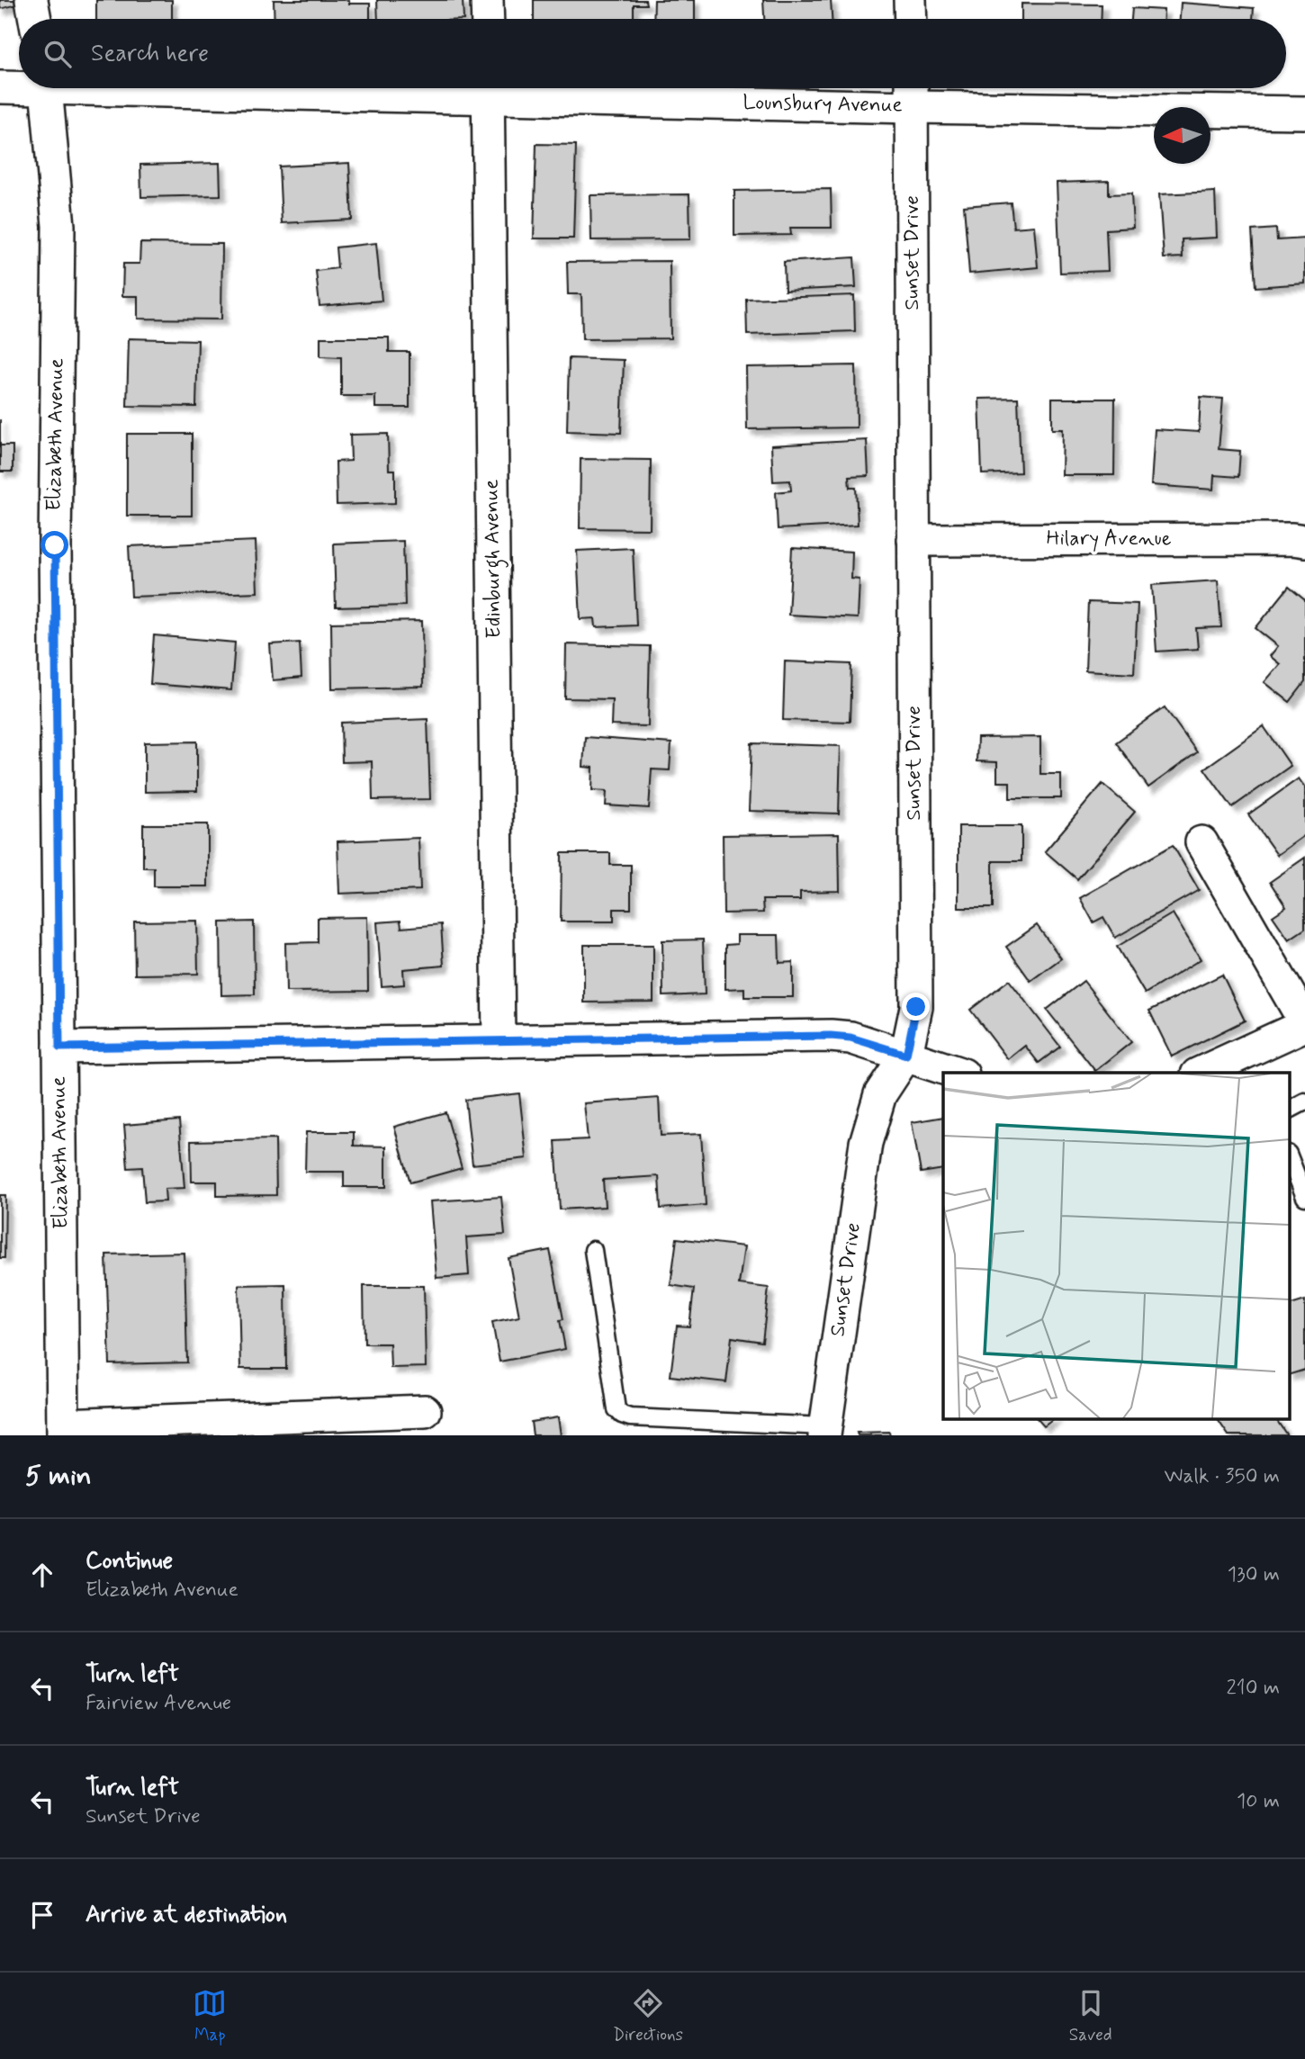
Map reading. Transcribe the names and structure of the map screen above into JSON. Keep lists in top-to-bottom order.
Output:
{
  "streets": {
    "street": [
      "Lounsbury Avenue",
      "Sunset Drive",
      "Elizabeth Avenue",
      "Hilary Avenue",
      "Edinburgh Avenue"
    ]
  },
  "crossings": [
    ["Lounsbury Avenue", "Sunset Drive"],
    ["Sunset Drive", "Hilary Avenue"]
  ],
  "north": "left",
  "page": {
    "search": "Search here",
    "heading": ["5 min", "Walk · 350 m"],
    "list": [
      ["Continue", "Elizabeth Avenue", "130 m"],
      ["Turn left", "Fairview Avenue", "210 m"],
      ["Turn left", "Sunset Drive", "10 m"],
      "Arrive at destination"
    ],
    "nav": ["Map", "Directions", "Saved"]
  }
}
